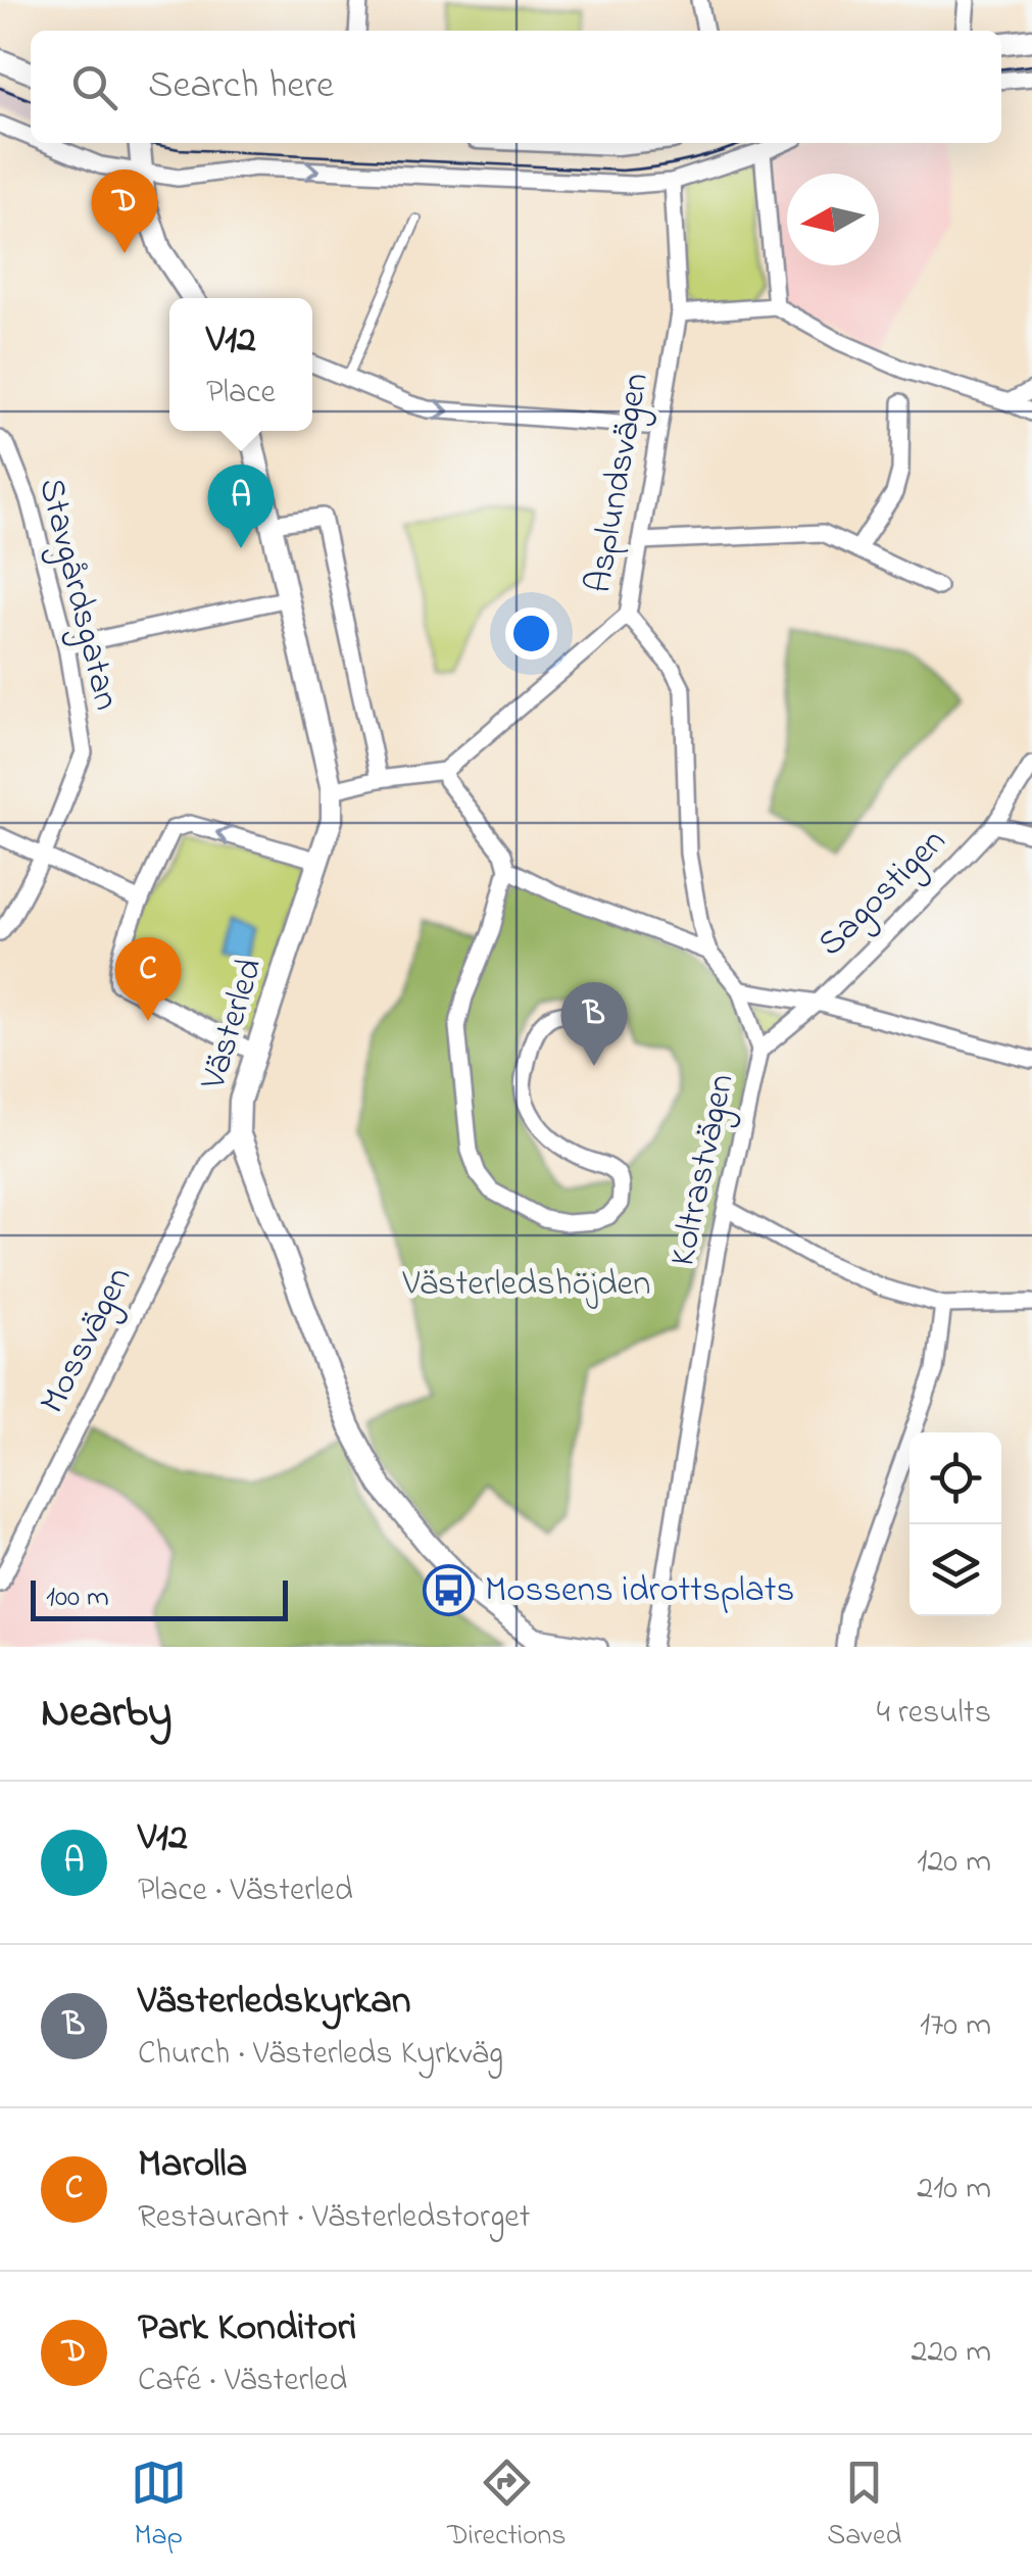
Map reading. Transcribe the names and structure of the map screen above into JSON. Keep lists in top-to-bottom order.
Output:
{
  "streets": {
    "street": [
      "Asplundsvägen",
      "Stavgårdsgatan",
      "Sagostigen",
      "Västerled",
      "Koltrastvägen",
      "Mossvägen"
    ]
  },
  "crossings": [
    ["Asplundsvägen", "Koltrastvägen"],
    ["Sagostigen", "Koltrastvägen"],
    ["Västerled", "Mossvägen"]
  ],
  "parks": ["Västerledshöjden"],
  "places": {
    "bus stop": ["Mossens idrottsplats"]
  },
  "scale_bar": "100 m",
  "north": "left",
  "page": {
    "search": "Search here",
    "pins": [
      "D",
      "A",
      "C",
      "B"
    ],
    "popup": ["V12", "Place"],
    "scale": "100 m",
    "heading": ["Nearby", "4 results"],
    "list": [
      {
        "mark": "A",
        "name": "V12",
        "note": "Place · Västerled",
        "value": "120 m"
      },
      {
        "mark": "B",
        "name": "Västerledskyrkan",
        "note": "Church · Västerleds Kyrkväg",
        "value": "170 m"
      },
      {
        "mark": "C",
        "name": "Marolla",
        "note": "Restaurant · Västerledstorget",
        "value": "210 m"
      },
      {
        "mark": "D",
        "name": "Park Konditori",
        "note": "Café · Västerled",
        "value": "220 m"
      }
    ],
    "nav": ["Map", "Directions", "Saved"]
  }
}
